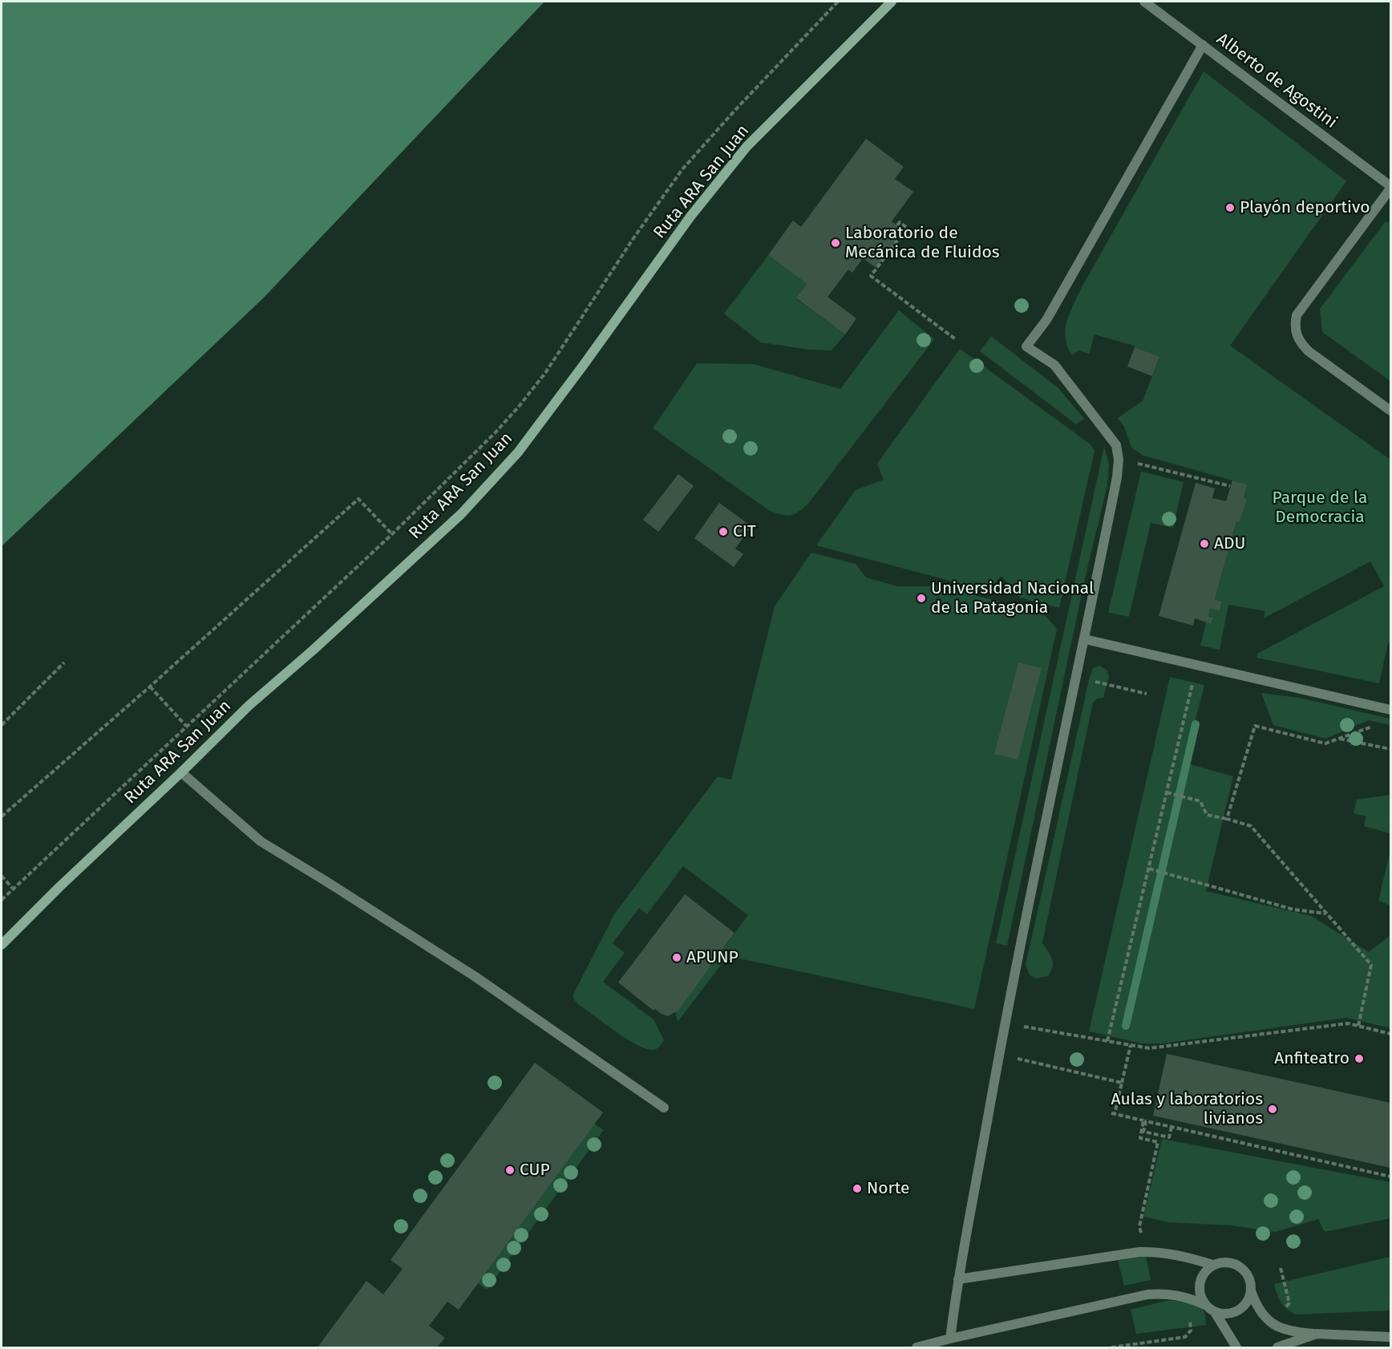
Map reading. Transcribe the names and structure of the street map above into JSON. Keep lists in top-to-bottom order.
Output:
{
  "streets": {
    "street": ["Alberto de Agostini", "Ruta ARA San Juan"]
  },
  "parks": ["Parque de la Democracia"],
  "places": [
    "Playón deportivo",
    "Laboratorio de Mecánica de Fluidos",
    "CIT",
    "ADU",
    "Universidad Nacional de la Patagonia",
    "APUNP",
    "Anfiteatro",
    "Aulas y laboratorios livianos",
    "CUP",
    "Norte"
  ]
}
